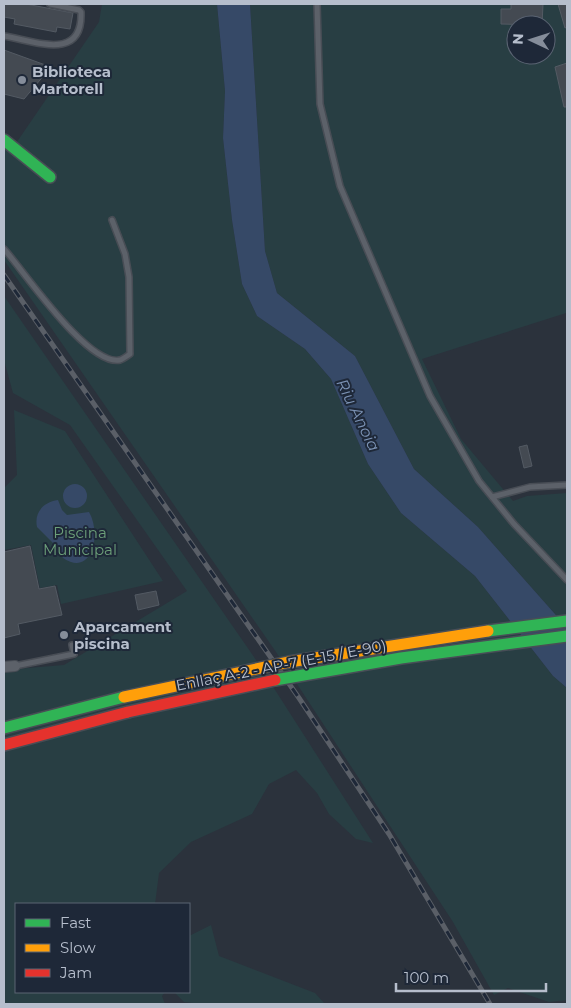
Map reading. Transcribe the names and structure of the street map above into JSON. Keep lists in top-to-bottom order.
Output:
{
  "streets": {
    "main road": ["Enllaç A-2 - AP-7 (E-15 / E-90)"]
  },
  "water": ["Riu Anoia"],
  "parks": ["Piscina Municipal"],
  "places": ["Biblioteca Martorell", "Aparcament piscina"],
  "legend": ["Fast", "Slow", "Jam"],
  "scale_bar": "100 m",
  "north": "left"
}
